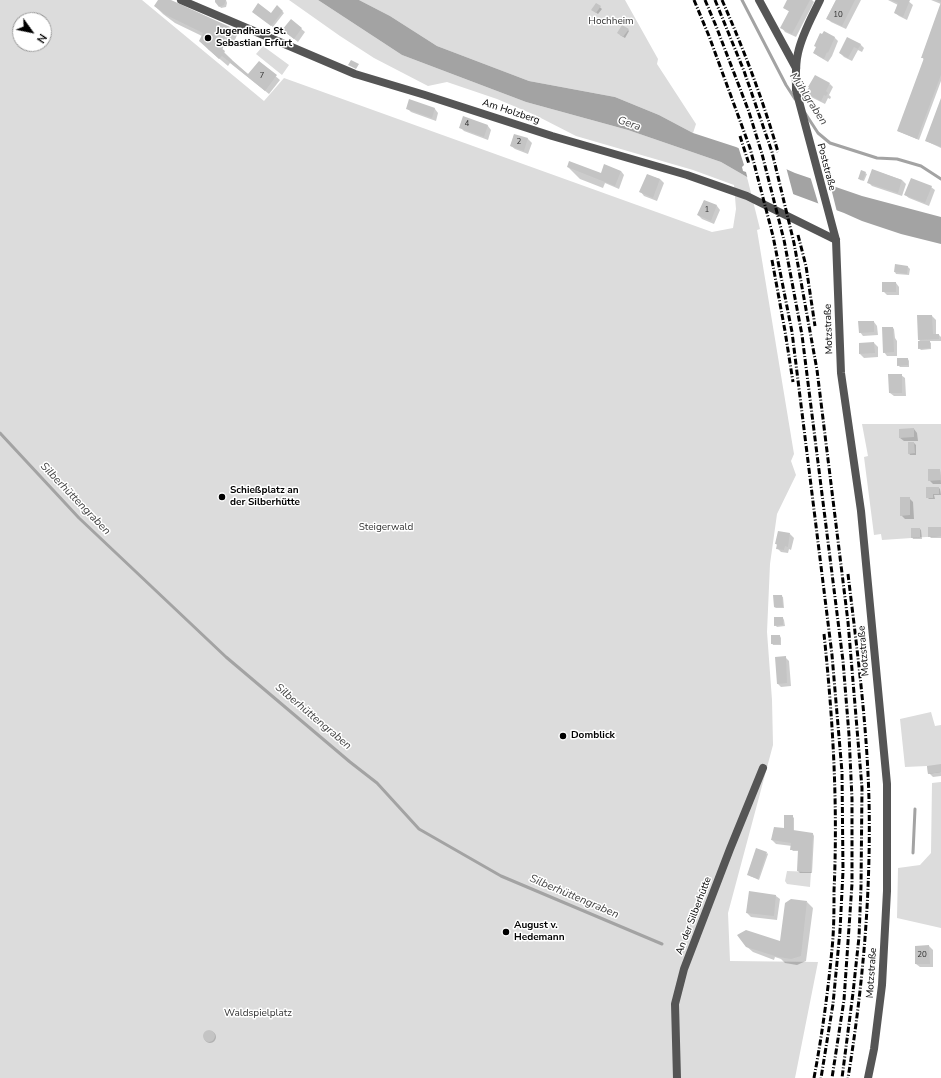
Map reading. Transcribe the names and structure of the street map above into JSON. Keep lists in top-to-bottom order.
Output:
{
  "streets": {
    "street": [
      "Am Holzberg",
      "Poststraße",
      "Motzstraße",
      "An der Silberhütte"
    ]
  },
  "crossings": [
    ["Am Holzberg", "Motzstraße"],
    ["Poststraße", "Motzstraße"]
  ],
  "water": ["Mühlgraben", "Gera", "Silberhüttengraben"],
  "parks": ["Hochheim", "Steigerwald", "Waldspielplatz"],
  "places": [
    "Jugendhaus St. Sebastian Erfurt",
    "Schießplatz an der Silberhütte",
    "Domblick",
    "August v. Hedemann"
  ],
  "house_numbers": [
    "10",
    "7",
    "4",
    "2",
    "1",
    "20"
  ],
  "north": "bottom right"
}
